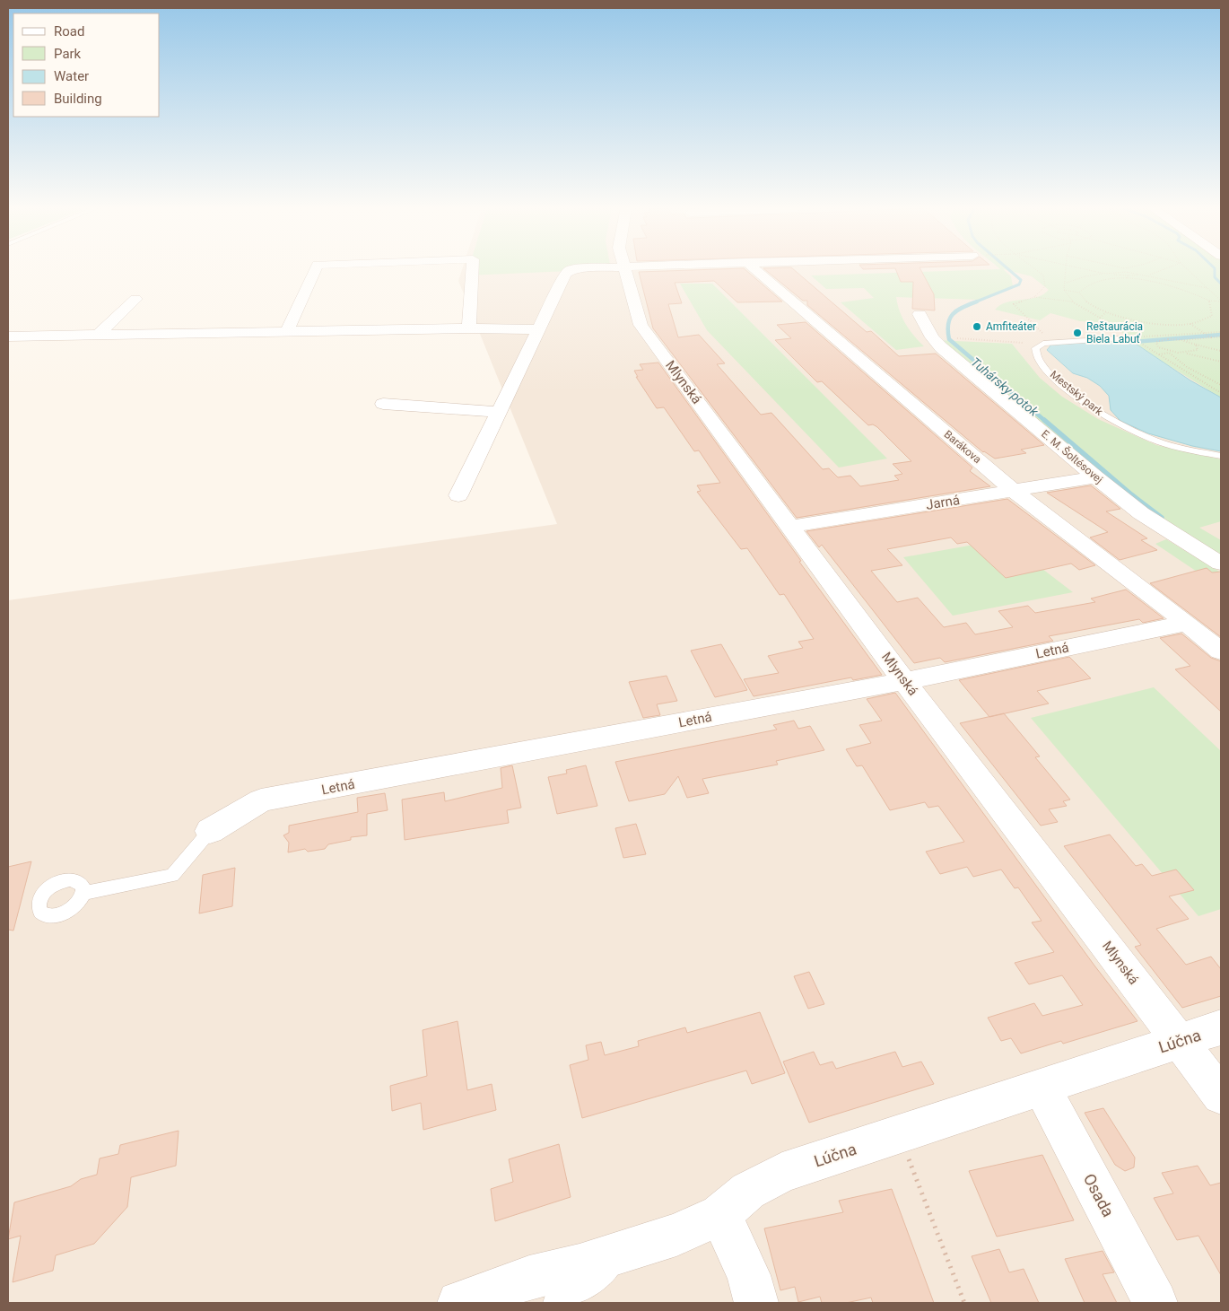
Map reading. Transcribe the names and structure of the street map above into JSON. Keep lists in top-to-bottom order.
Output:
{
  "streets": {
    "street": [
      "Mlynská",
      "Barákova",
      "E. M. Šoltésovej",
      "Jarná",
      "Letná",
      "Lúčna",
      "Osada"
    ],
    "lane": ["Mestský park"]
  },
  "crossings": [
    ["Mlynská", "Jarná"],
    ["Mlynská", "Letná"],
    ["Mlynská", "Lúčna"],
    ["Barákova", "Jarná"],
    ["Barákova", "Letná"],
    ["E. M. Šoltésovej", "Jarná"],
    ["Lúčna", "Osada"]
  ],
  "water": ["Tuhársky potok"],
  "places": ["Amfiteáter", "Reštaurácia Biela Labuť"],
  "legend": [
    "Road",
    "Park",
    "Water",
    "Building"
  ]
}
